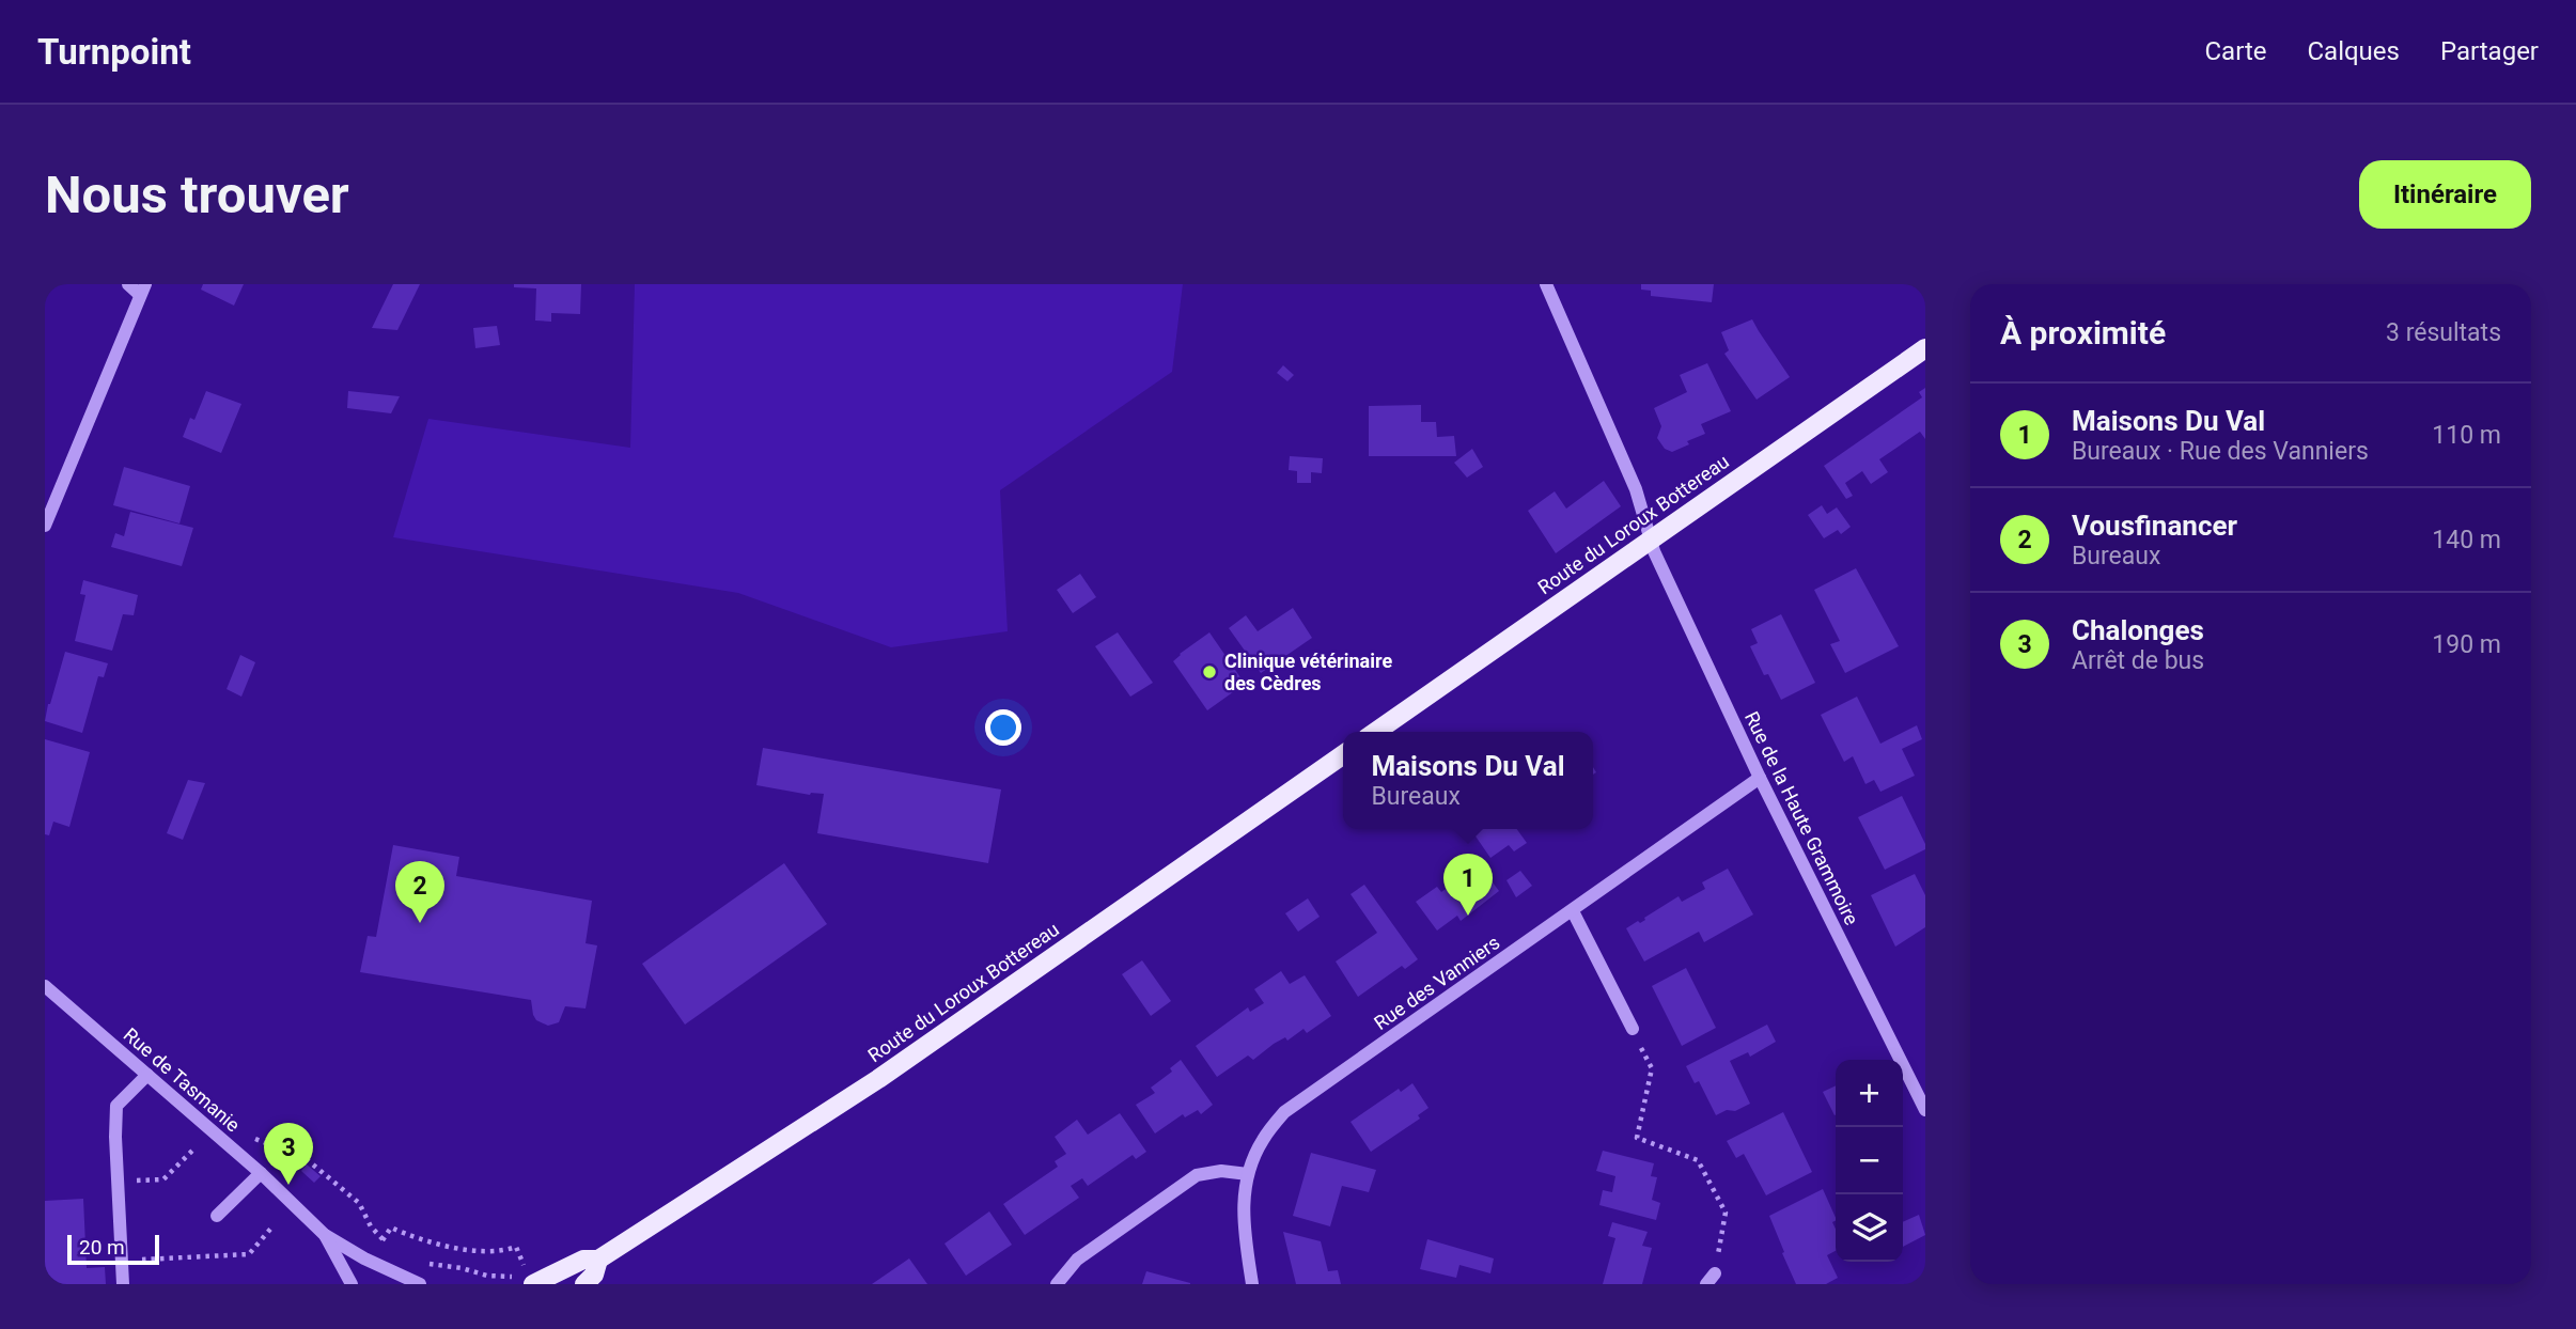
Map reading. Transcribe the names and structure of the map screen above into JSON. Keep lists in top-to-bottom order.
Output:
{
  "streets": {
    "main road": ["Route du Loroux Bottereau"],
    "street": ["Rue de la Haute Grammoire", "Rue des Vanniers", "Rue de Tasmanie"]
  },
  "crossings": [
    ["Route du Loroux Bottereau", "Rue de la Haute Grammoire"],
    ["Rue de la Haute Grammoire", "Rue des Vanniers"]
  ],
  "places": ["Clinique vétérinaire des Cèdres"],
  "scale_bar": "20 m",
  "page": {
    "header": "Turnpoint",
    "nav": ["Carte", "Calques", "Partager"],
    "buttons": "Itinéraire",
    "title": "Nous trouver",
    "heading": ["À proximité", "3 résultats"],
    "list": [
      {
        "mark": "1",
        "name": "Maisons Du Val",
        "note": "Bureaux · Rue des Vanniers",
        "value": "110 m"
      },
      {
        "mark": "2",
        "name": "Vousfinancer",
        "note": "Bureaux",
        "value": "140 m"
      },
      {
        "mark": "3",
        "name": "Chalonges",
        "note": "Arrêt de bus",
        "value": "190 m"
      }
    ],
    "popup": ["Maisons Du Val", "Bureaux"],
    "pins": ["1", "2", "3"],
    "map_buttons": ["+", "−"],
    "scale": "20 m"
  }
}
